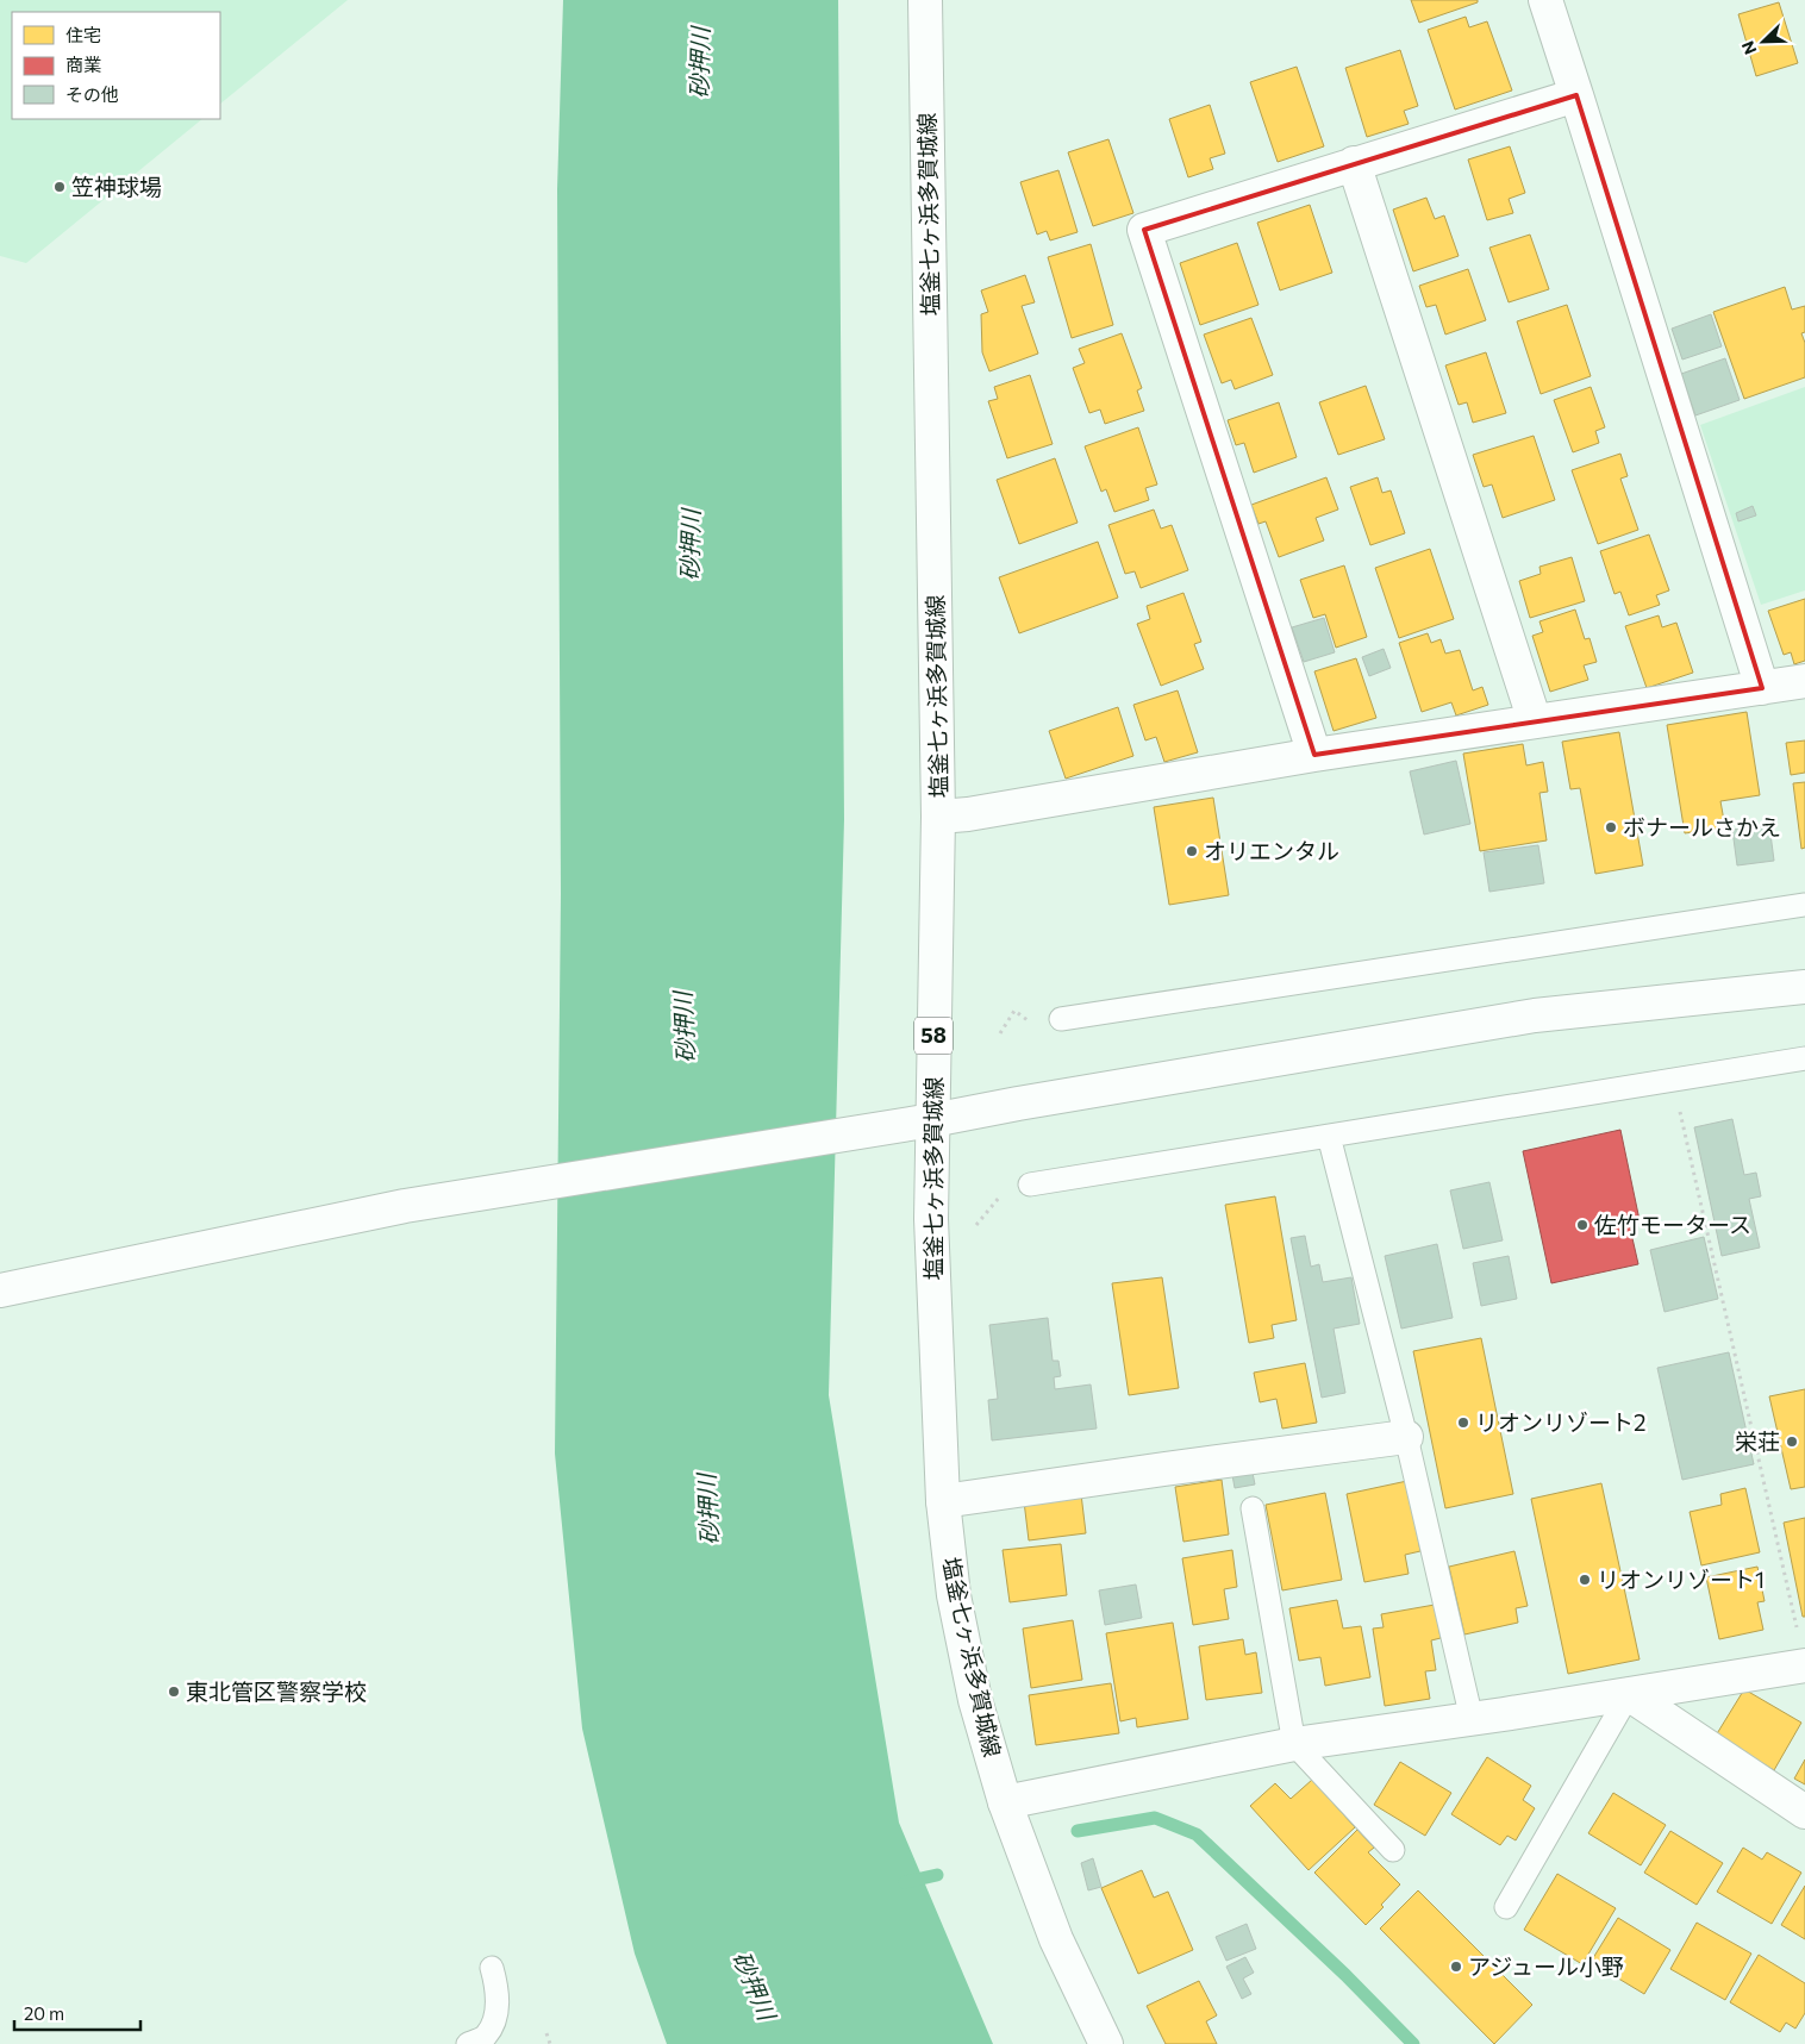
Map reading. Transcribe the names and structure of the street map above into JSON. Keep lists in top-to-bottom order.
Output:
{
  "streets": {
    "street": ["塩釜七ヶ浜多賀城線", "58"]
  },
  "water": ["砂押川"],
  "places": [
    "笠神球場",
    "ボナールさかえ",
    "オリエンタル",
    "佐竹モータース",
    "リオンリゾート2",
    "栄荘",
    "リオンリゾート1",
    "東北管区警察学校",
    "アジュール小野"
  ],
  "legend": ["住宅", "商業", "その他"],
  "scale_bar": "20 m",
  "north": "bottom left"
}
